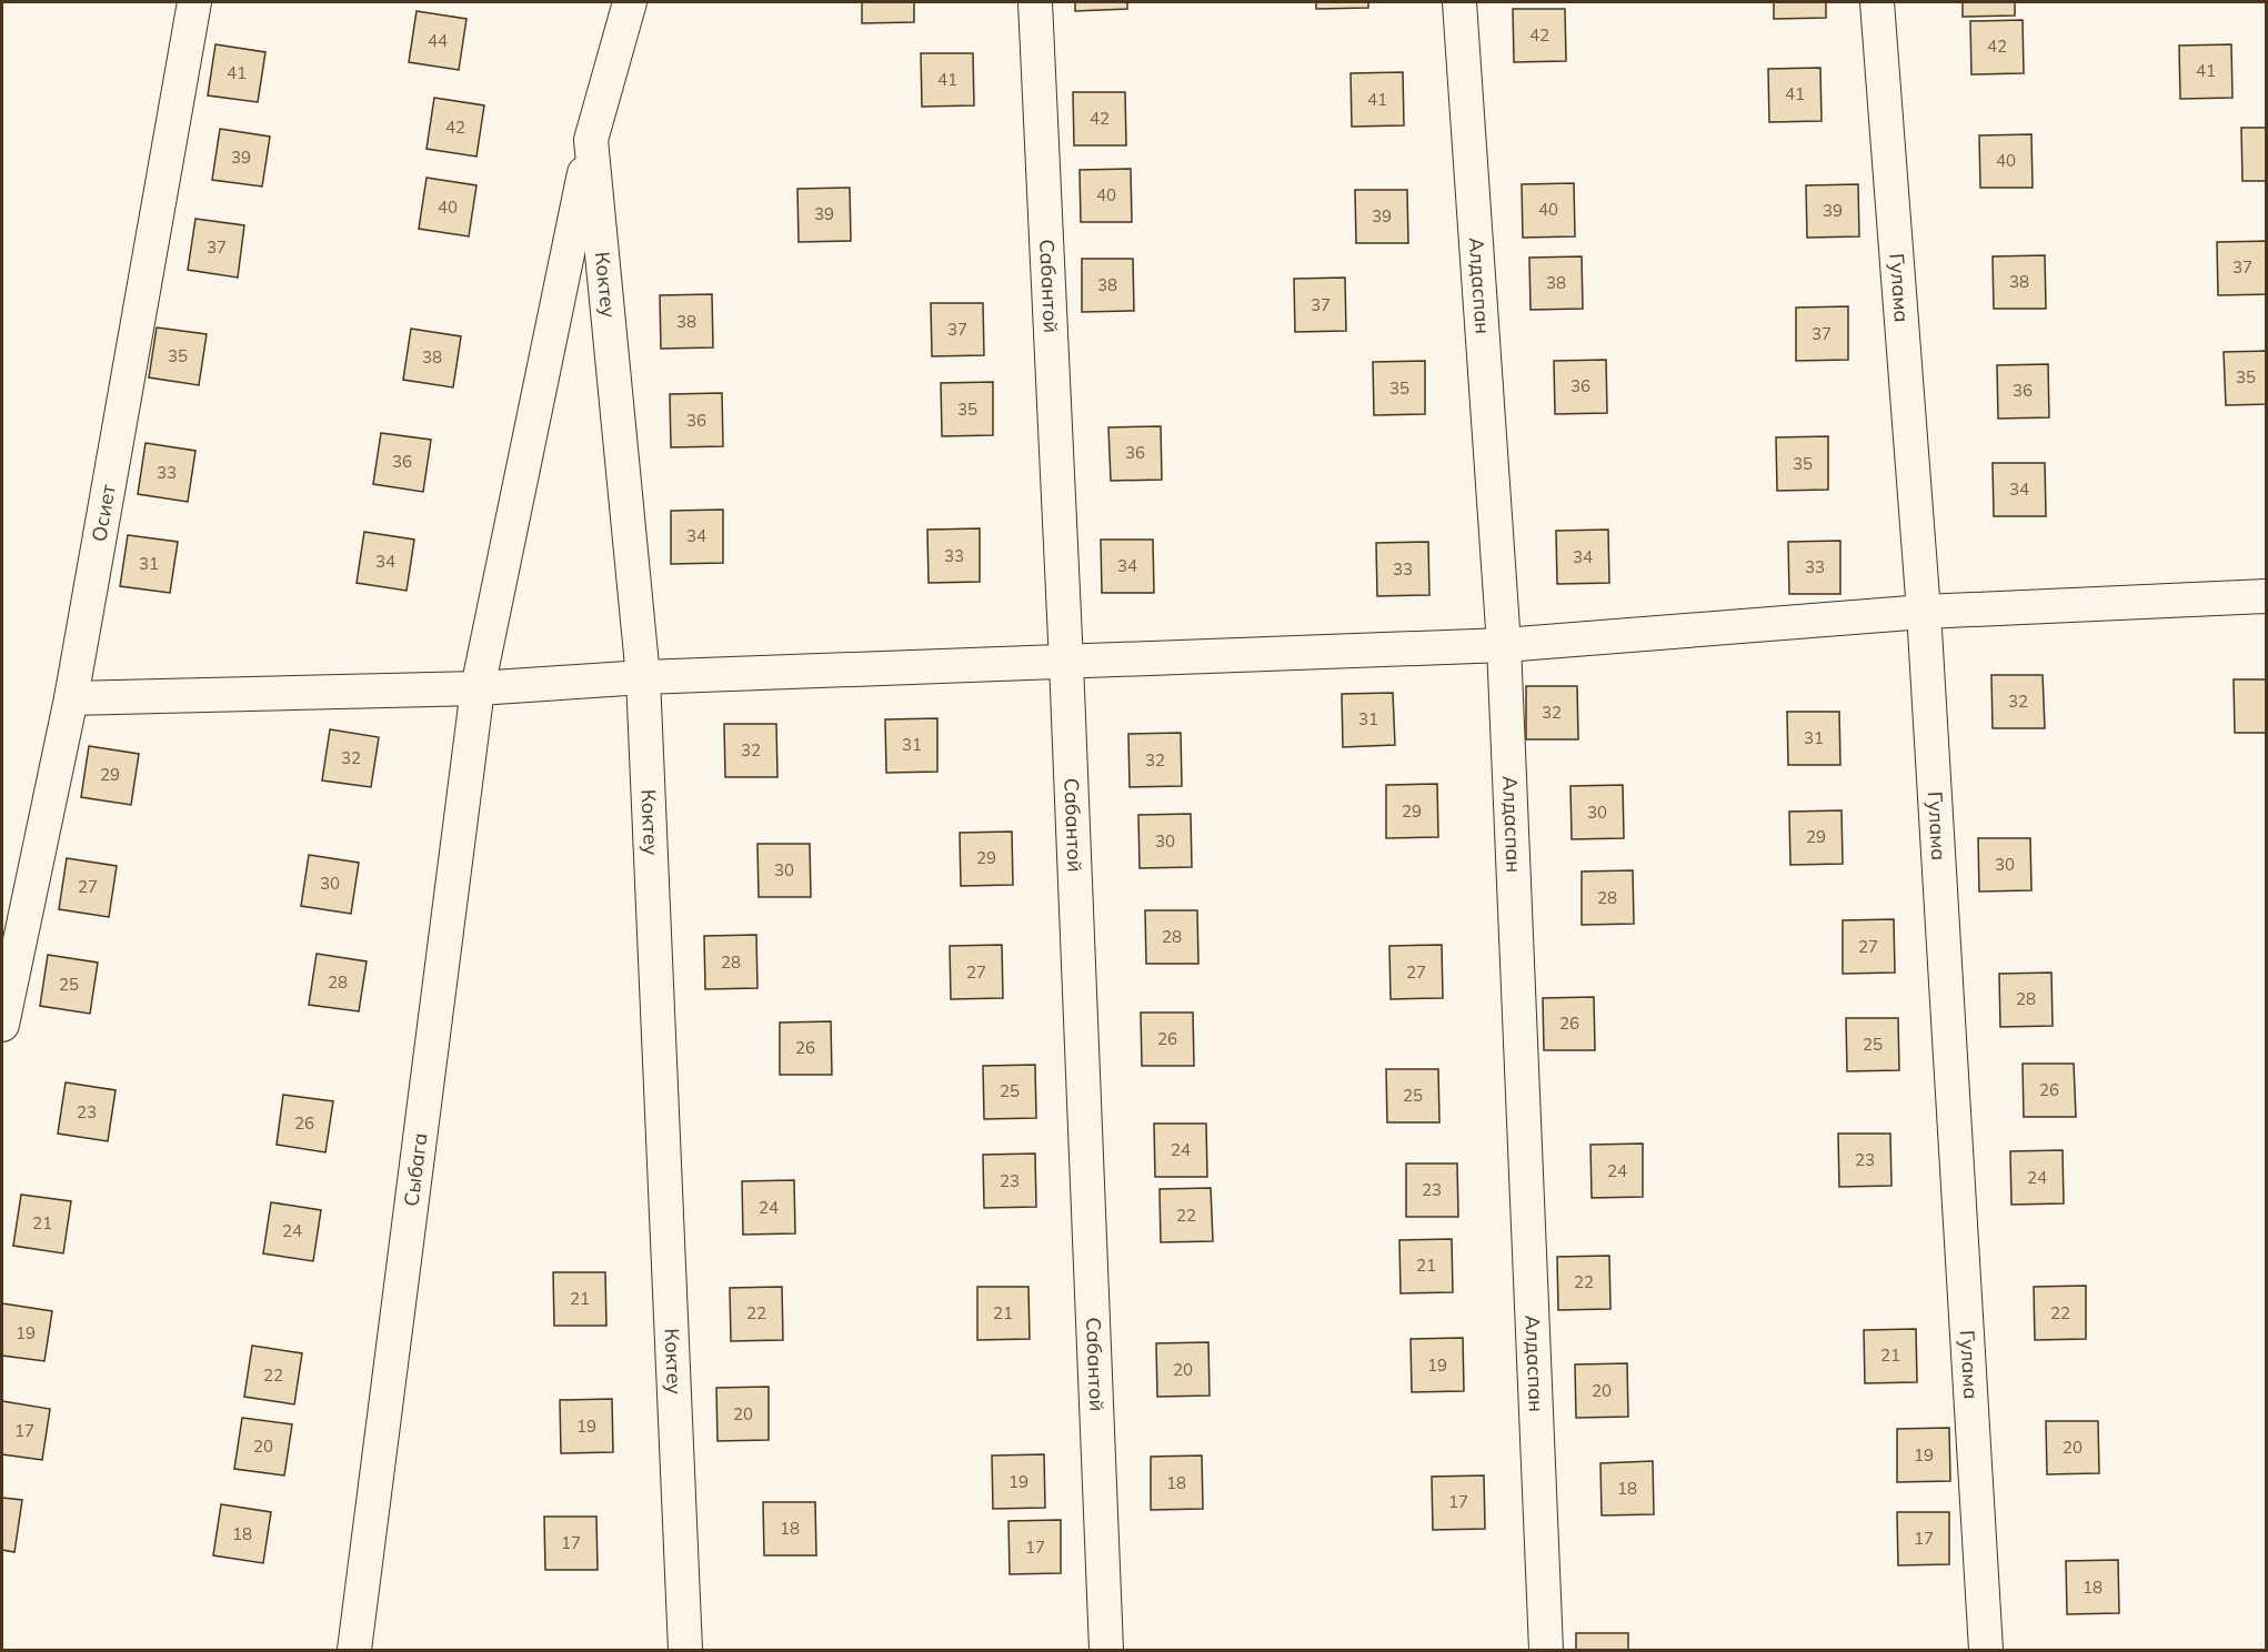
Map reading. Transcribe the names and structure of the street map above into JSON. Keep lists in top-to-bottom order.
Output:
{
  "streets": {
    "street": [
      "Коктеу",
      "Сабантой",
      "Алдаспан",
      "Гулама",
      "Осиет",
      "Сыбага"
    ]
  },
  "crossings": [
    ["Коктеу", "Сыбага"]
  ],
  "house_numbers": [
    "42",
    "44",
    "42",
    "41",
    "41",
    "41",
    "41",
    "41",
    "42",
    "42",
    "39",
    "40",
    "40",
    "40",
    "40",
    "39",
    "39",
    "39",
    "37",
    "37",
    "38",
    "38",
    "38",
    "37",
    "38",
    "37",
    "37",
    "35",
    "38",
    "35",
    "36",
    "35",
    "36",
    "35",
    "36",
    "36",
    "36",
    "35",
    "33",
    "34",
    "34",
    "33",
    "34",
    "34",
    "31",
    "34",
    "33",
    "33",
    "32",
    "32",
    "31",
    "31",
    "31",
    "32",
    "32",
    "32",
    "29",
    "29",
    "30",
    "29",
    "30",
    "29",
    "30",
    "30",
    "30",
    "27",
    "28",
    "28",
    "27",
    "28",
    "27",
    "27",
    "28",
    "25",
    "28",
    "26",
    "26",
    "25",
    "26",
    "26",
    "25",
    "25",
    "23",
    "26",
    "24",
    "23",
    "24",
    "24",
    "23",
    "23",
    "24",
    "22",
    "21",
    "24",
    "21",
    "22",
    "21",
    "22",
    "21",
    "22",
    "19",
    "21",
    "19",
    "20",
    "22",
    "20",
    "20",
    "19",
    "17",
    "20",
    "20",
    "19",
    "19",
    "18",
    "18",
    "17",
    "18",
    "18",
    "17",
    "17",
    "17",
    "18"
  ]
}
